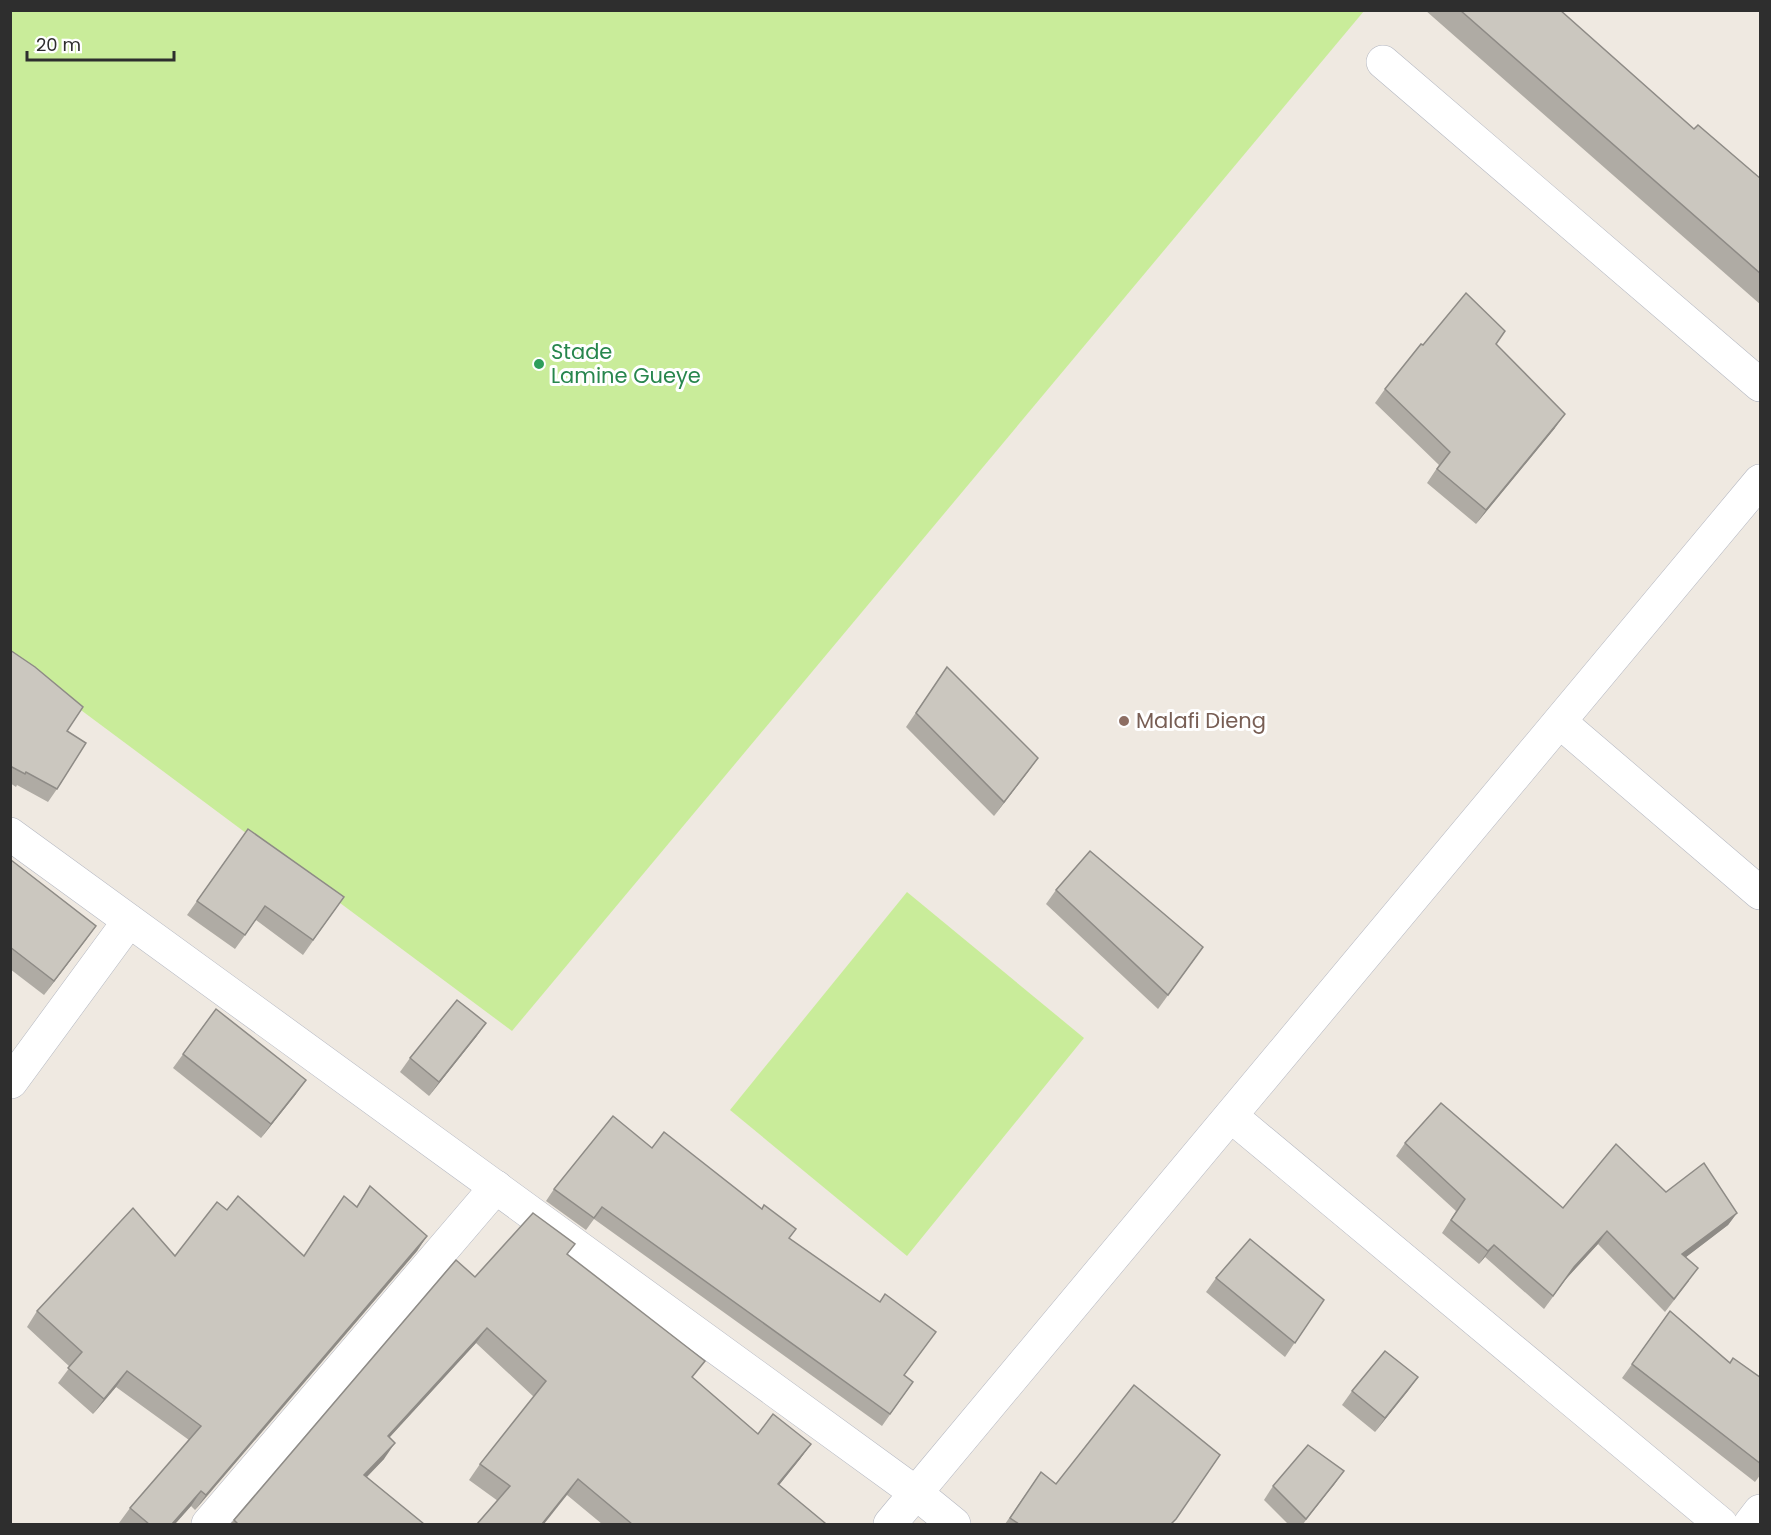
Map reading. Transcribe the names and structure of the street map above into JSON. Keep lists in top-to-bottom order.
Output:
{
  "places": ["Stade Lamine Gueye", "Malafi Dieng"],
  "scale_bar": "20 m"
}
